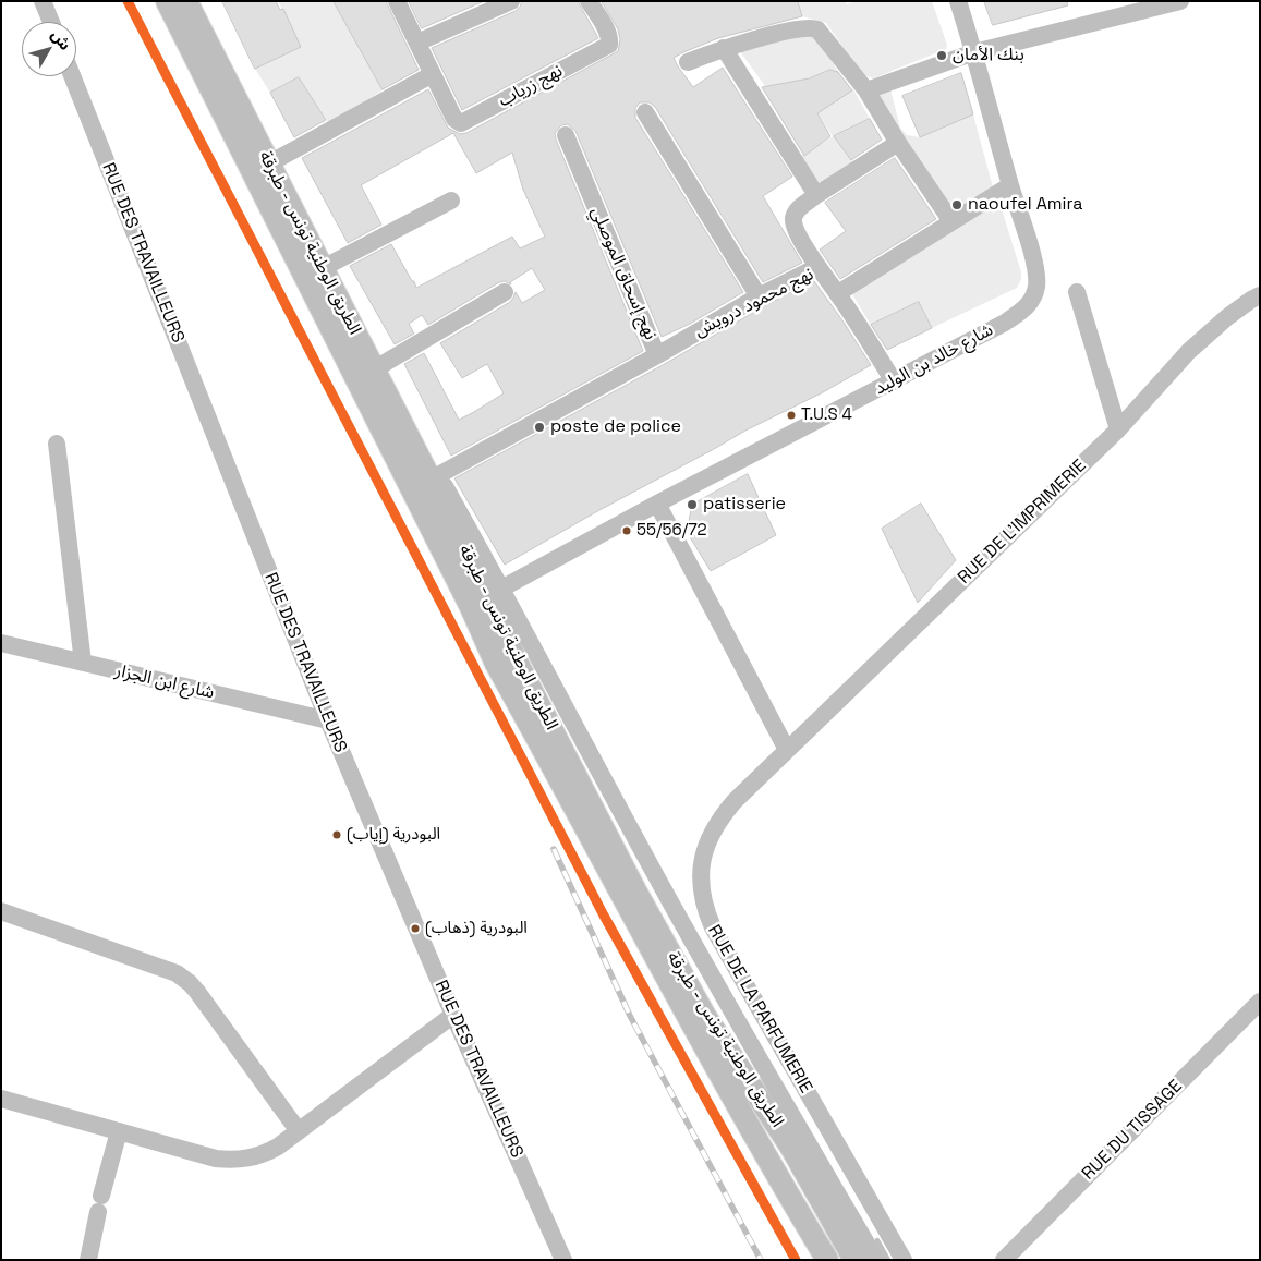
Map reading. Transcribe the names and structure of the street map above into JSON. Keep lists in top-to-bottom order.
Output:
{
  "streets": {
    "main road": ["الطريق الوطنية تونس - طبرقة"],
    "street": [
      "نهج زرياب",
      "RUE DES TRAVAILLEURS",
      "نهج إسحاق الموصلي",
      "نهج محمود درويش",
      "شارع خالد بن الوليد",
      "RUE DE L'IMPRIMERIE",
      "شارع ابن الجزار",
      "RUE DE LA PARFUMERIE",
      "RUE DU TISSAGE"
    ]
  },
  "crossings": [
    ["الطريق الوطنية تونس - طبرقة", "نهج إسحاق الموصلي"],
    ["الطريق الوطنية تونس - طبرقة", "شارع خالد بن الوليد"],
    ["RUE DES TRAVAILLEURS", "شارع ابن الجزار"],
    ["نهج إسحاق الموصلي", "نهج محمود درويش"],
    ["نهج محمود درويش", "شارع خالد بن الوليد"],
    ["RUE DE L'IMPRIMERIE", "RUE DE LA PARFUMERIE"]
  ],
  "places": [
    "بنك الأمان",
    "naoufel Amira",
    "T.U.S 4",
    "poste de police",
    "patisserie",
    "55/56/72",
    "البودرية (إياب)",
    "البودرية (ذهاب)"
  ],
  "north": "top right"
}
